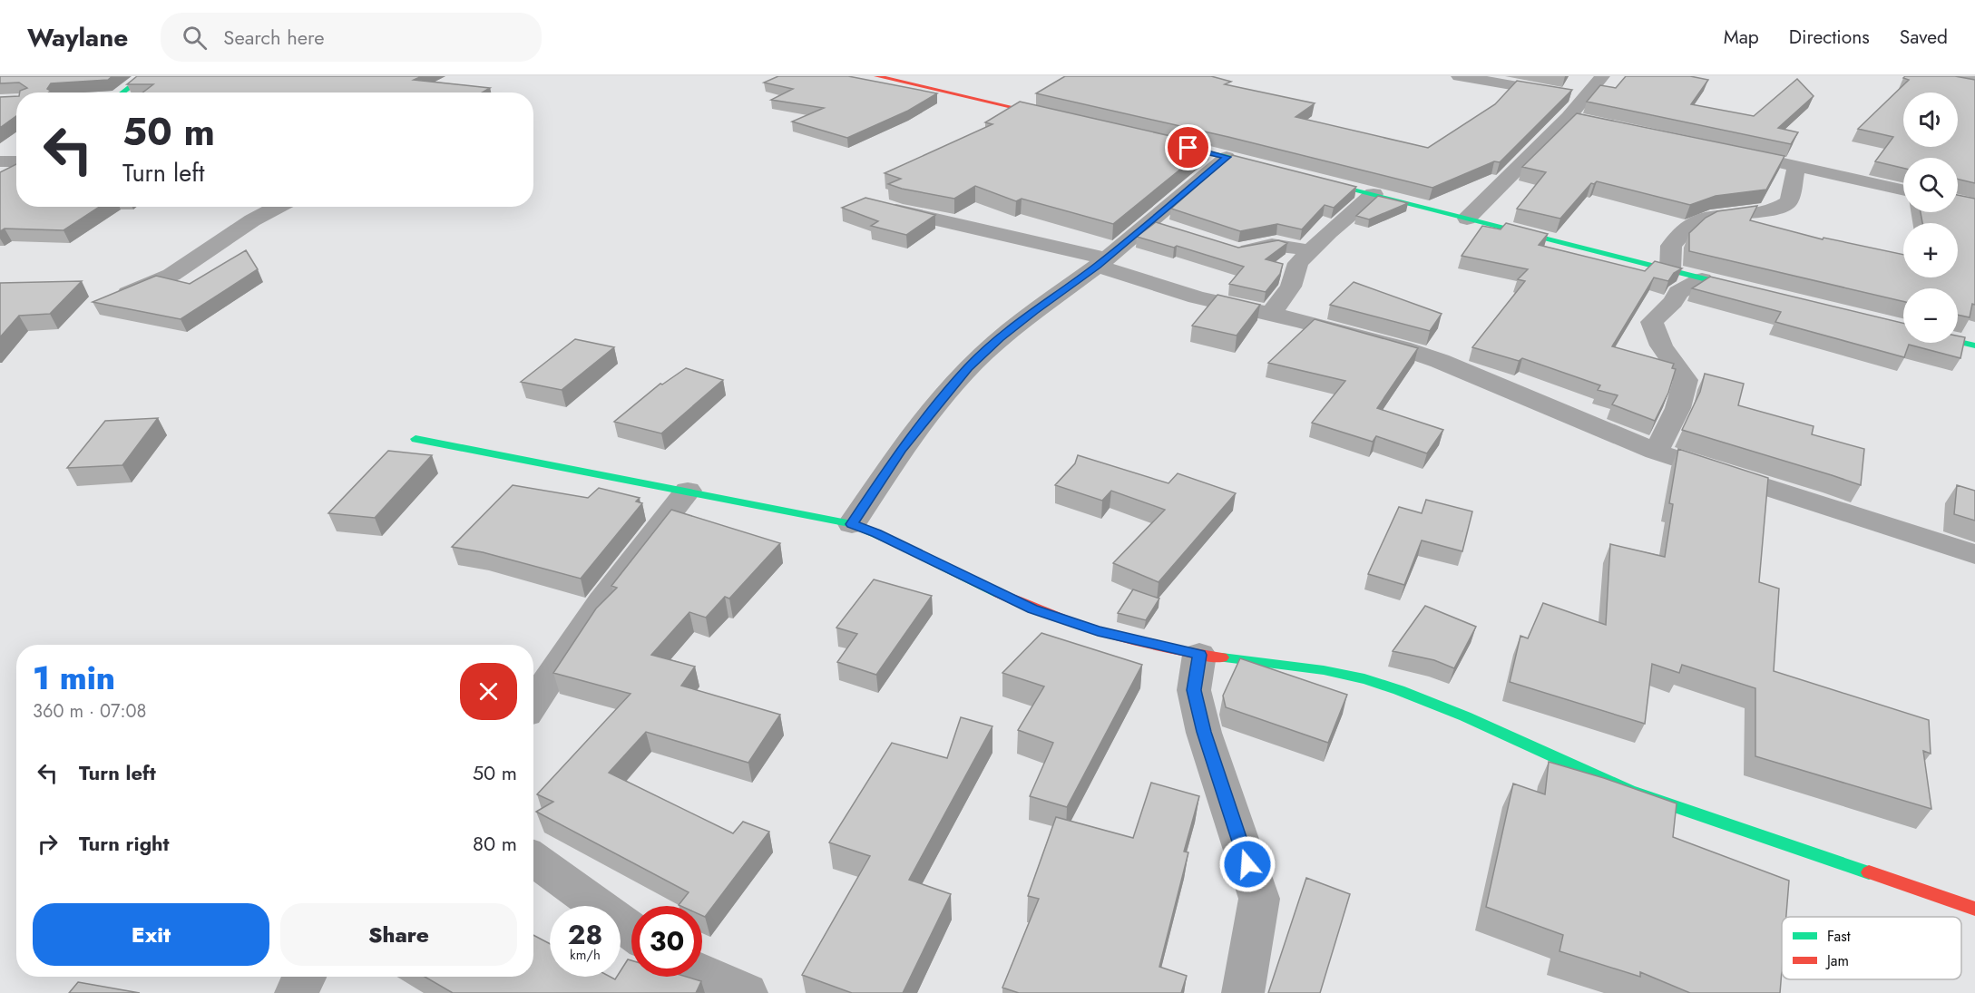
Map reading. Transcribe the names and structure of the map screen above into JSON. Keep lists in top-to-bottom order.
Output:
{
  "legend": ["Fast", "Jam"],
  "page": {
    "header": "Waylane",
    "search": "Search here",
    "nav": ["Map", "Directions", "Saved"],
    "map_buttons": ["+", "−"],
    "turn": ["50 m", "Turn left"],
    "heading": ["1 min", "360 m · 07:08"],
    "list": [
      {
        "name": "Turn left",
        "value": "50 m"
      },
      {
        "name": "Turn right",
        "value": "80 m"
      }
    ],
    "buttons": ["Exit", "Share"],
    "speed": "28 km/h",
    "limit": "30"
  }
}
